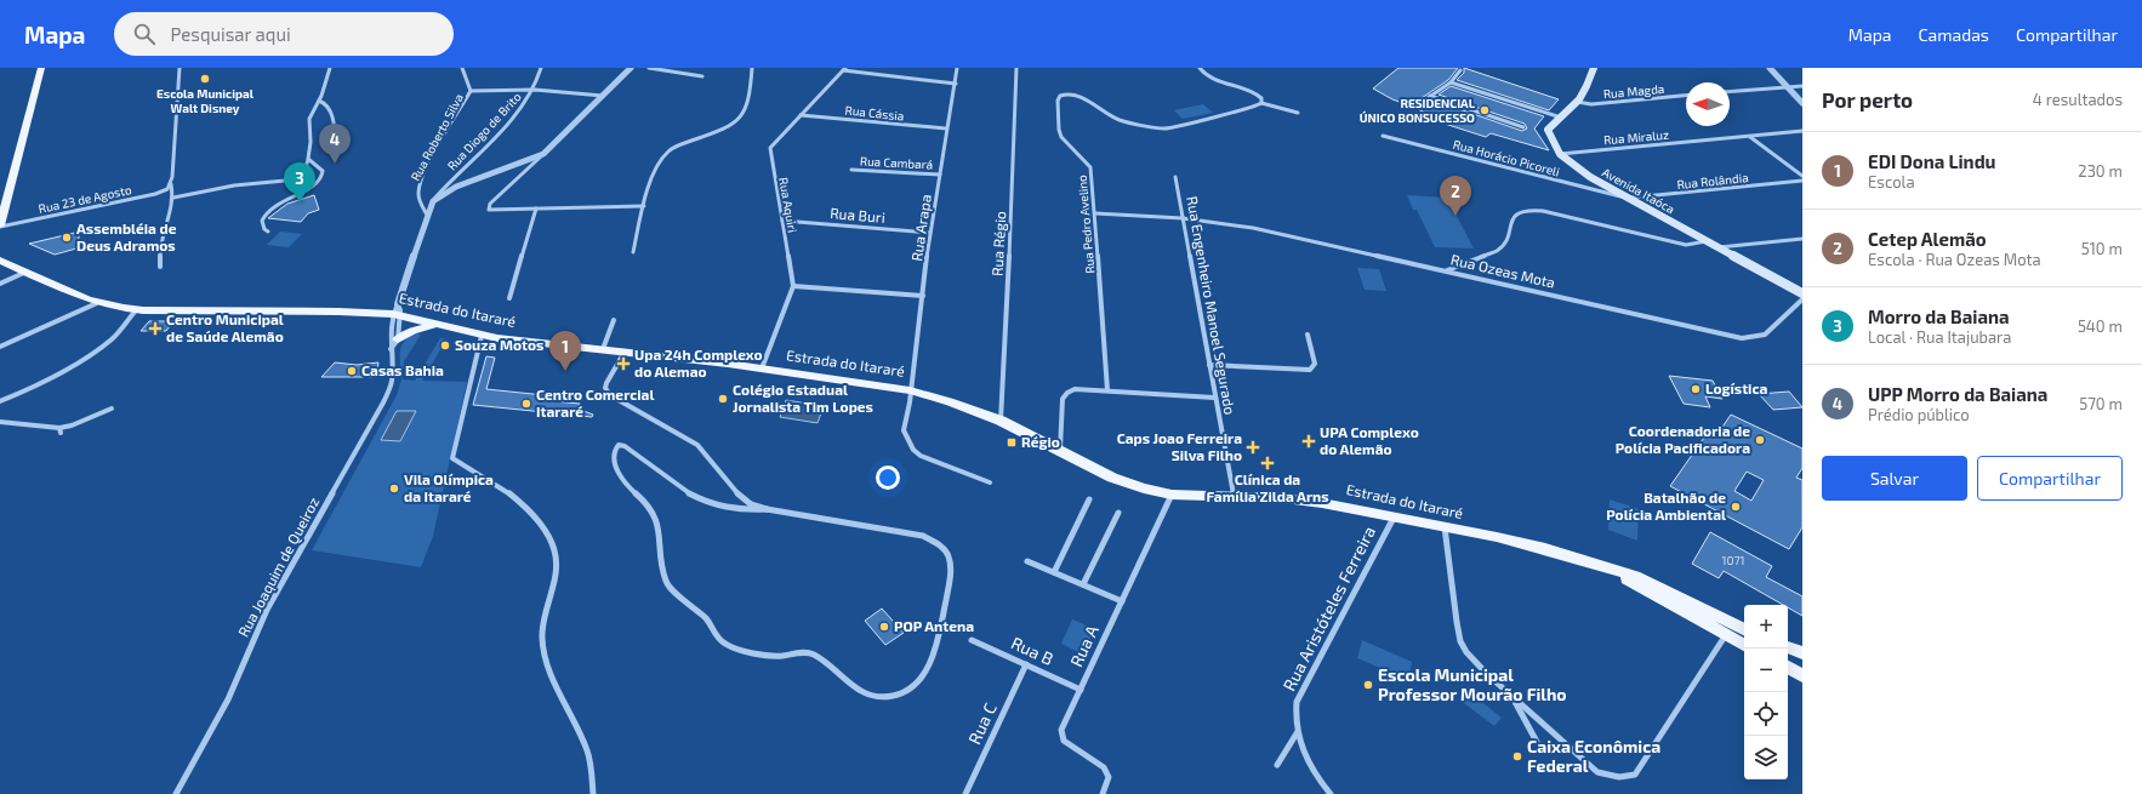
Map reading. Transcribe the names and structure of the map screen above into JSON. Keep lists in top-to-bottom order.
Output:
{
  "streets": {
    "main road": ["Avenida Itaóca", "Estrada do Itararé"],
    "street": [
      "Rua Magda",
      "Rua Cássia",
      "Rua Diogo de Brito",
      "Rua Roberto Silva",
      "Rua Miraluz",
      "Rua Horácio Picoreli",
      "Rua Cambará",
      "Rua Rolândia",
      "Rua 23 de Agosto",
      "Rua Aquiri",
      "Rua Buri",
      "Rua Pedro Avelino",
      "Rua Arapa",
      "Rua Régio",
      "Rua Ozeas Mota",
      "Rua Engenheiro Manoel Segurado",
      "Rua Joaquim de Queiroz",
      "Rua Aristóteles Ferreira",
      "Rua A",
      "Rua B",
      "Rua C"
    ]
  },
  "crossings": [
    ["Rua Cássia", "Rua Aquiri"],
    ["Rua Cássia", "Rua Arapa"],
    ["Rua Miraluz", "Avenida Itaóca"],
    ["Rua Horácio Picoreli", "Rua Rolândia"],
    ["Rua Horácio Picoreli", "Avenida Itaóca"],
    ["Rua Cambará", "Rua Arapa"],
    ["Rua Rolândia", "Avenida Itaóca"],
    ["Rua Aquiri", "Rua Buri"],
    ["Rua Buri", "Rua Arapa"],
    ["Rua Pedro Avelino", "Rua Ozeas Mota"],
    ["Rua Arapa", "Estrada do Itararé"],
    ["Rua Régio", "Estrada do Itararé"],
    ["Rua Ozeas Mota", "Rua Engenheiro Manoel Segurado"],
    ["Rua Engenheiro Manoel Segurado", "Estrada do Itararé"],
    ["Estrada do Itararé", "Rua Joaquim de Queiroz"],
    ["Estrada do Itararé", "Rua Aristóteles Ferreira"],
    ["Estrada do Itararé", "Rua A"],
    ["Rua A", "Rua B"],
    ["Rua B", "Rua C"]
  ],
  "places": {
    "other": [
      "Escola Municipal Walt Disney",
      "RESIDENCIAL ÚNICO BONSUCESSO",
      "Assembléia de Deus Adramos",
      "Souza Motos",
      "Casas Bahia",
      "Logística",
      "Colégio Estadual Jornalista Tim Lopes",
      "Centro Comercial Itararé",
      "Coordenadoria de Polícia Pacificadora",
      "Vila Olímpica da Itararé",
      "Batalhão de Polícia Ambiental",
      "POP Antena",
      "Escola Municipal Professor Mourão Filho",
      "Caixa Econômica Federal"
    ],
    "health": [
      "Centro Municipal de Saúde Alemão",
      "Upa 24h Complexo do Alemao",
      "UPA Complexo do Alemão",
      "Caps Joao Ferreira Silva Filho",
      "Clínica da Família Zilda Arns"
    ],
    "transit": ["Régio"]
  },
  "house_numbers": ["1071"],
  "north": "left",
  "page": {
    "header": "Mapa",
    "search": "Pesquisar aqui",
    "nav": ["Mapa", "Camadas", "Compartilhar"],
    "heading": ["Por perto", "4 resultados"],
    "pins": [
      "4",
      "3",
      "2",
      "1"
    ],
    "list": [
      {
        "mark": "1",
        "name": "EDI Dona Lindu",
        "note": "Escola",
        "value": "230 m"
      },
      {
        "mark": "2",
        "name": "Cetep Alemão",
        "note": "Escola · Rua Ozeas Mota",
        "value": "510 m"
      },
      {
        "mark": "3",
        "name": "Morro da Baiana",
        "note": "Local · Rua Itajubara",
        "value": "540 m"
      },
      {
        "mark": "4",
        "name": "UPP Morro da Baiana",
        "note": "Prédio público",
        "value": "570 m"
      }
    ],
    "buttons": ["Salvar", "Compartilhar"],
    "map_buttons": ["+", "−"]
  }
}
